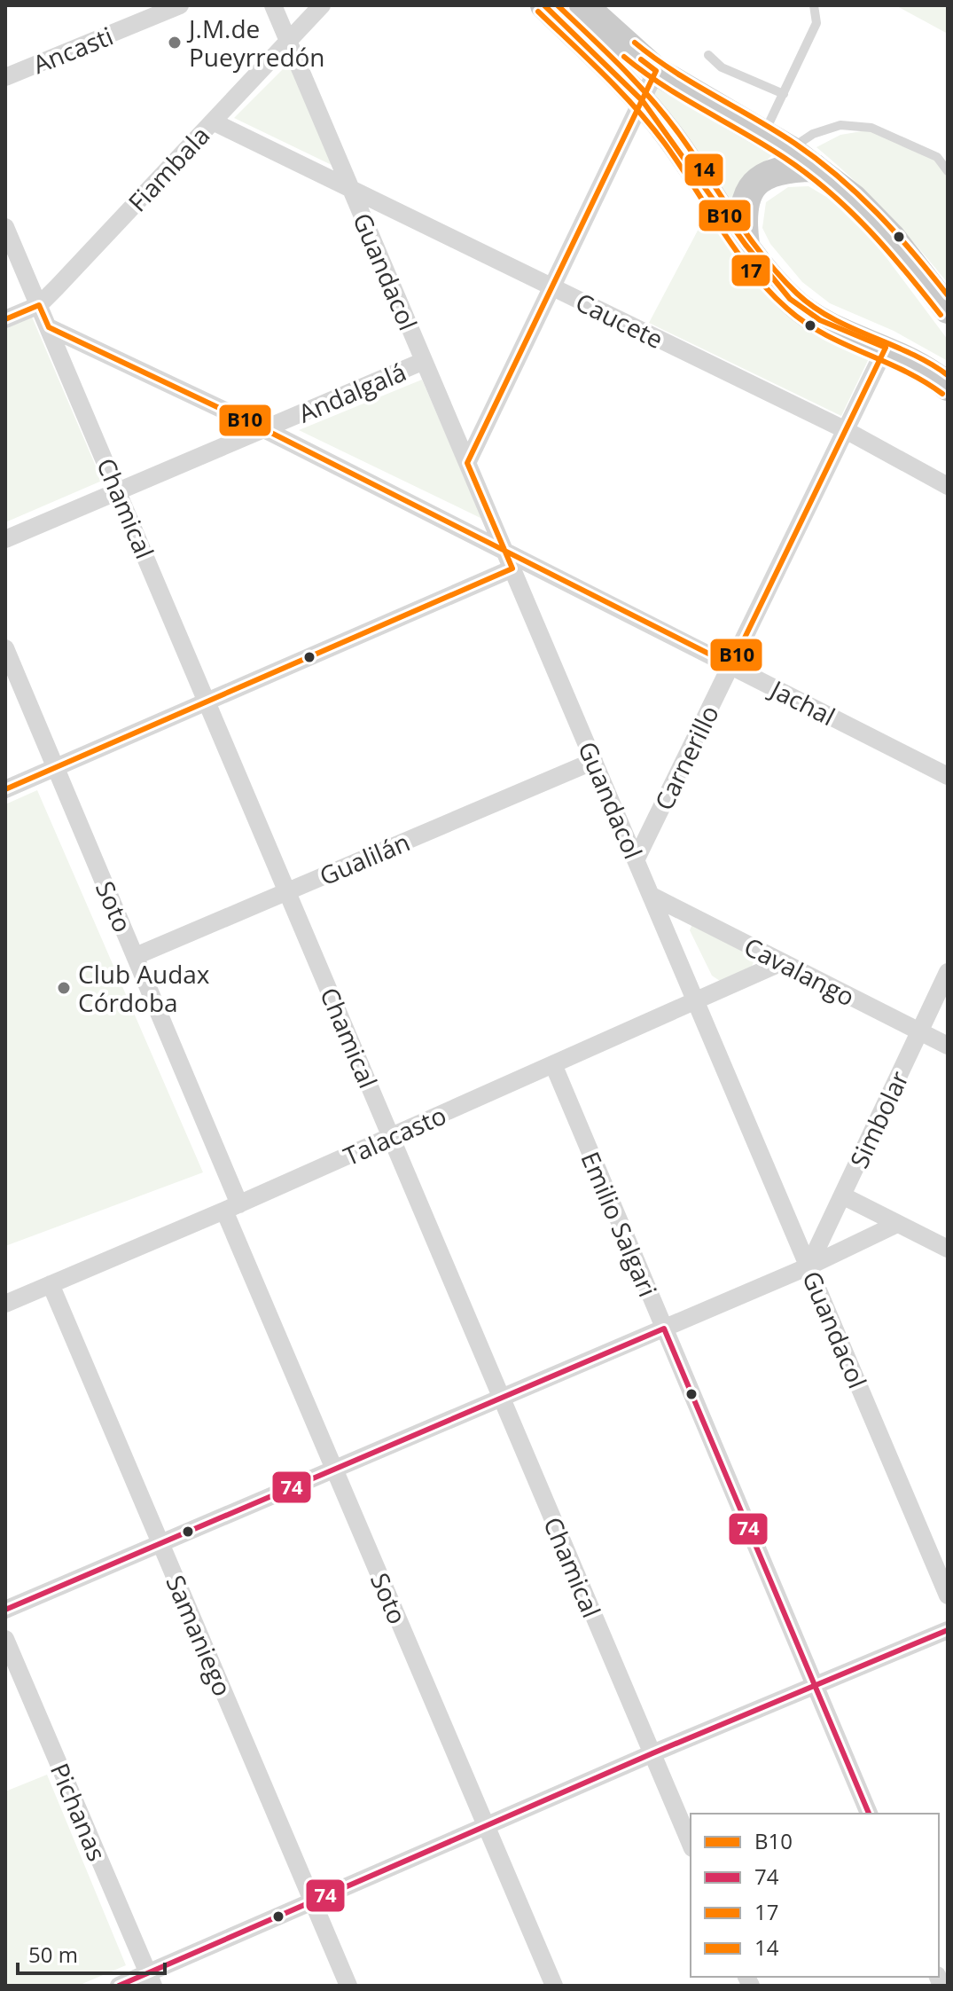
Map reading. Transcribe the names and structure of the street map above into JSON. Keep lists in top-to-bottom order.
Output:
{
  "streets": {
    "street": [
      "Ancasti",
      "Fiambala",
      "Guandacol",
      "Caucete",
      "Andalgalá",
      "Chamical",
      "Jachal",
      "Carnerillo",
      "Gualilán",
      "Soto",
      "Cavalango",
      "Simbolar",
      "Talacasto",
      "Emilio Salgari",
      "Samaniego",
      "Pichanas"
    ]
  },
  "crossings": [
    ["Fiambala", "Guandacol"],
    ["Fiambala", "Caucete"],
    ["Fiambala", "Chamical"],
    ["Guandacol", "Caucete"],
    ["Guandacol", "Andalgalá"],
    ["Guandacol", "Jachal"],
    ["Guandacol", "Carnerillo"],
    ["Guandacol", "Gualilán"],
    ["Guandacol", "Cavalango"],
    ["Guandacol", "Simbolar"],
    ["Guandacol", "Talacasto"],
    ["Caucete", "Carnerillo"],
    ["Andalgalá", "Chamical"],
    ["Andalgalá", "Jachal"],
    ["Chamical", "Jachal"],
    ["Chamical", "Gualilán"],
    ["Chamical", "Talacasto"],
    ["Jachal", "Carnerillo"],
    ["Gualilán", "Soto"],
    ["Soto", "Talacasto"],
    ["Cavalango", "Simbolar"],
    ["Cavalango", "Talacasto"],
    ["Talacasto", "Emilio Salgari"],
    ["Talacasto", "Samaniego"]
  ],
  "places": ["J.M.de Pueyrredón", "Club Audax Córdoba"],
  "lines": [
    "transit line B10",
    "transit line 14",
    "transit line 17",
    "transit line 74"
  ],
  "legend": [
    "B10",
    "74",
    "17",
    "14"
  ],
  "scale_bar": "50 m"
}
